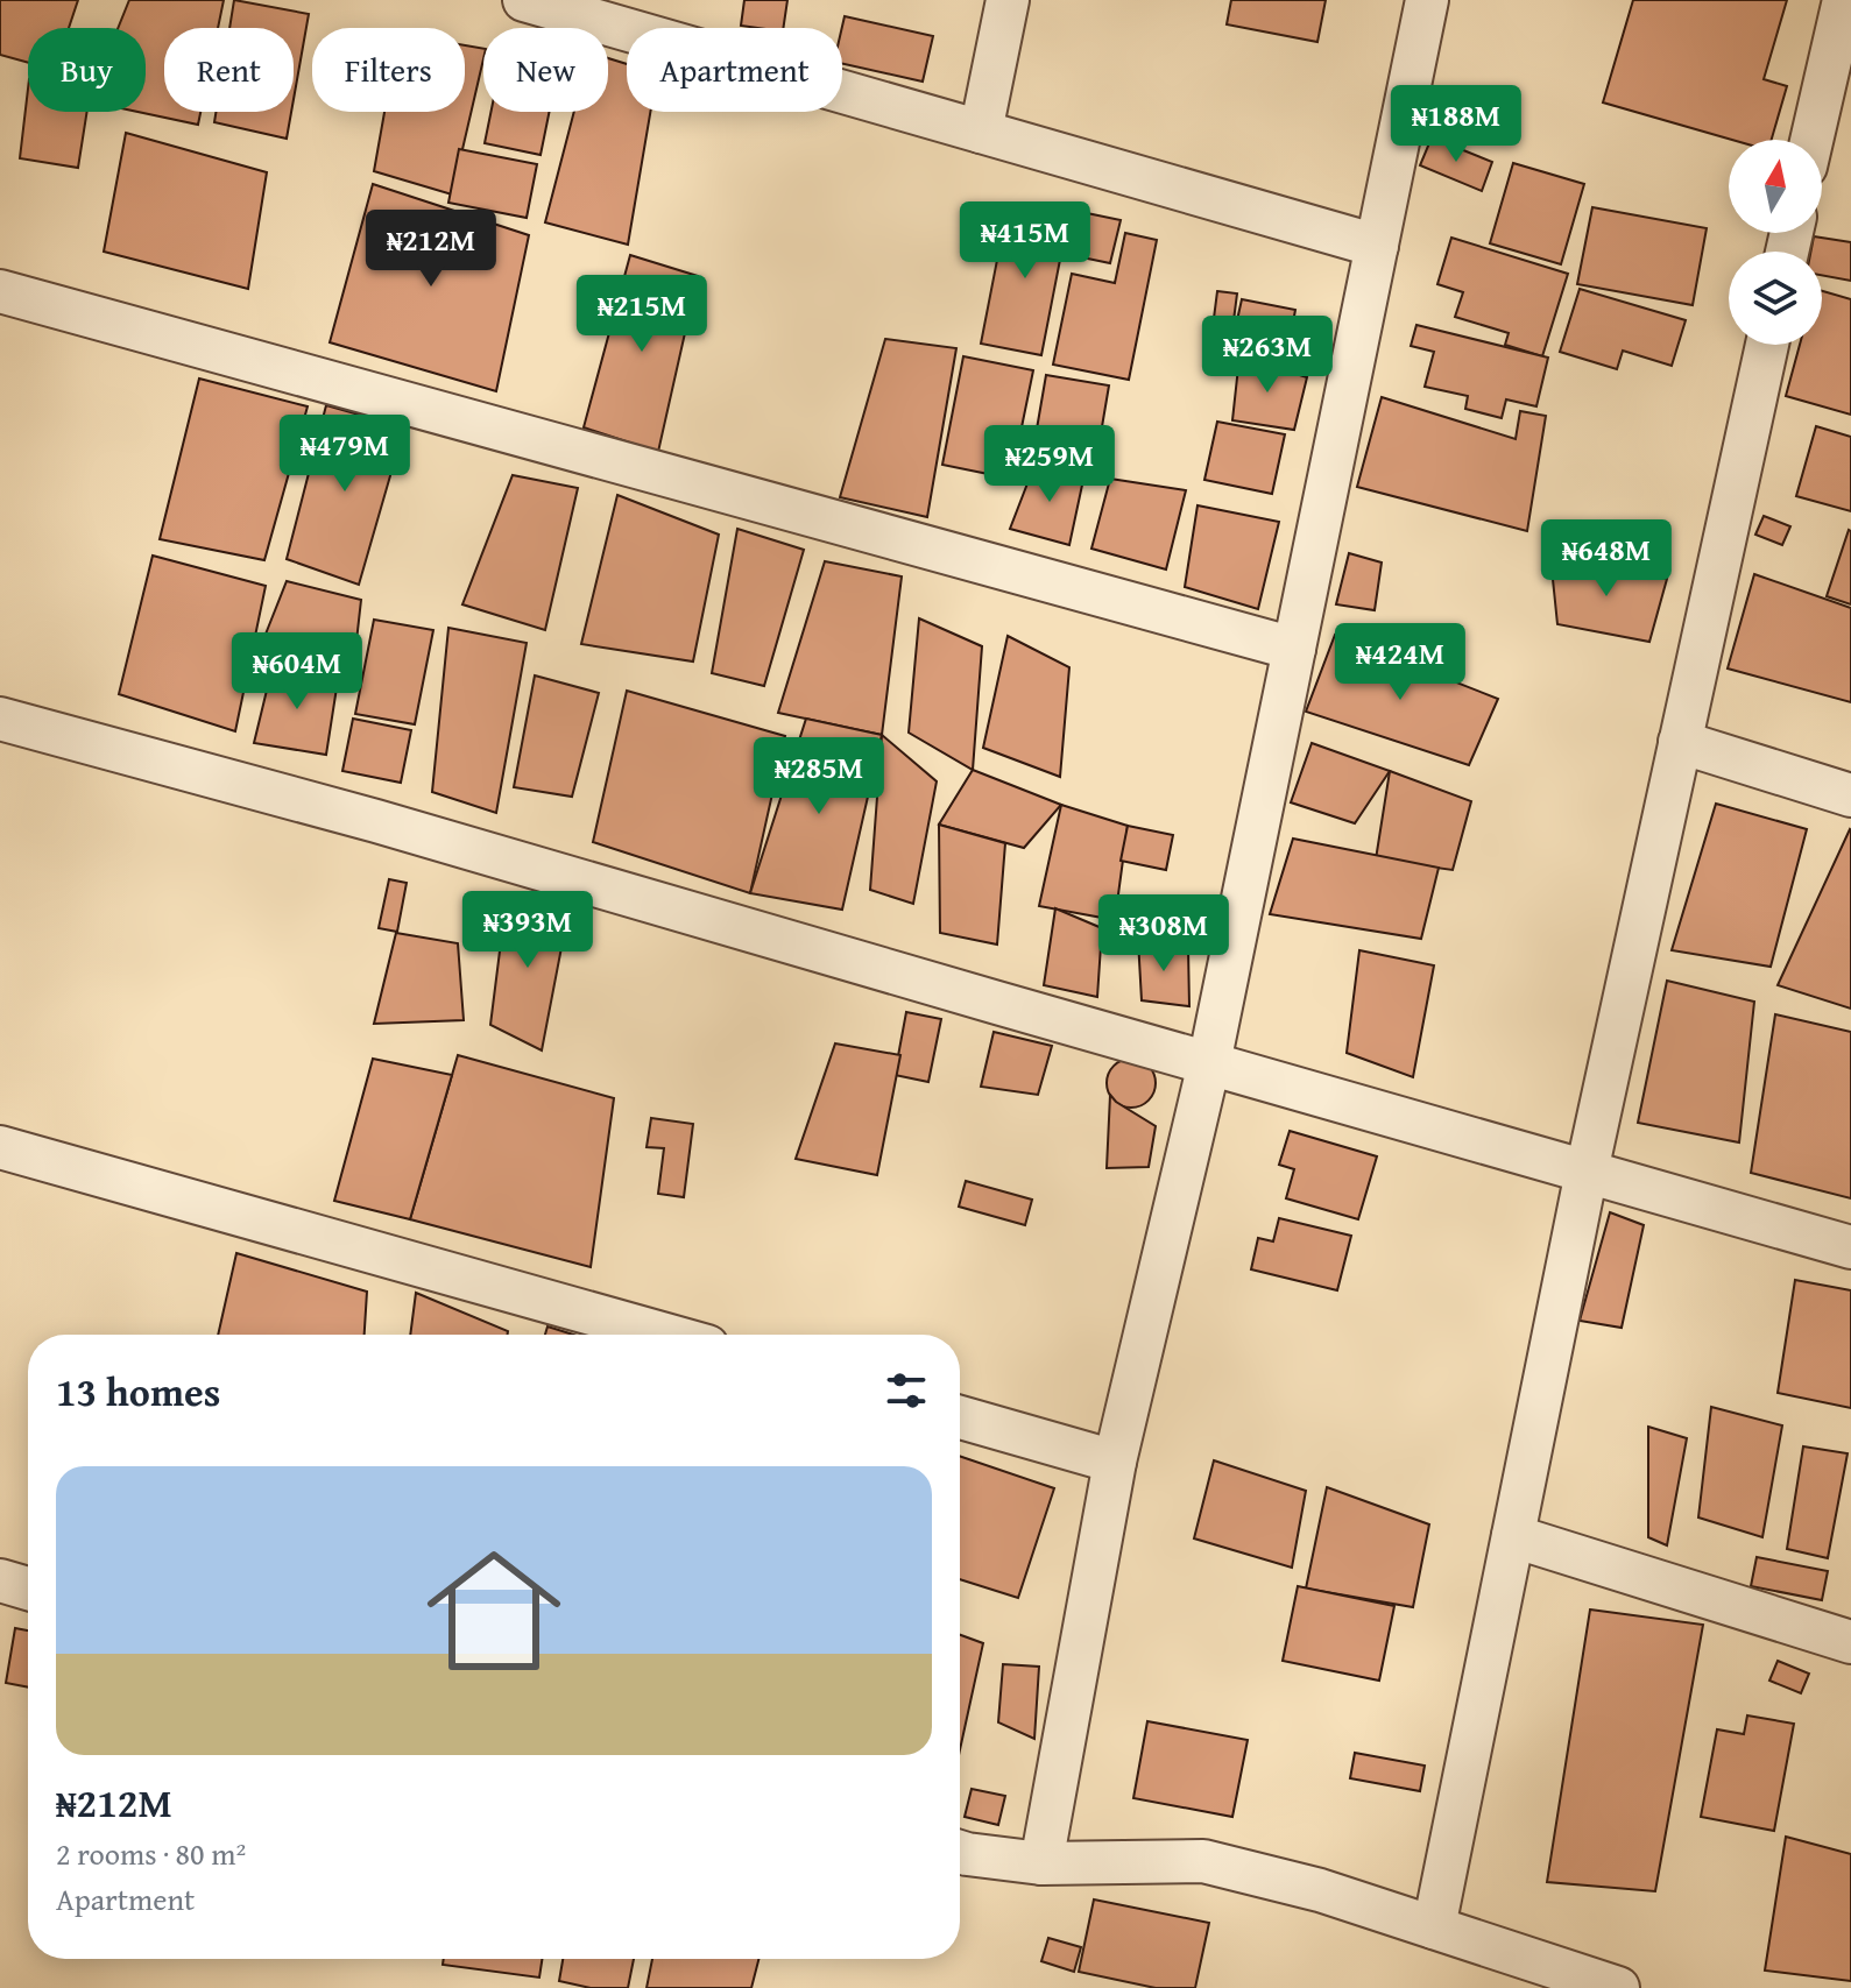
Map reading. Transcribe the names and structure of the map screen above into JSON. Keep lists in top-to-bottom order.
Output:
{
  "north": "top",
  "page": {
    "chip": [
      "Buy",
      "Rent",
      "Filters",
      "New",
      "Apartment"
    ],
    "price": [
      "₦188M",
      "₦415M",
      "₦212M",
      "₦215M",
      "₦263M",
      "₦479M",
      "₦259M",
      "₦648M",
      "₦424M",
      "₦604M",
      "₦285M",
      "₦393M",
      "₦308M"
    ],
    "heading": "13 homes",
    "list": [
      {
        "name": "₦212M",
        "note": "2 rooms · 80 m² · Apartment"
      }
    ]
  }
}
